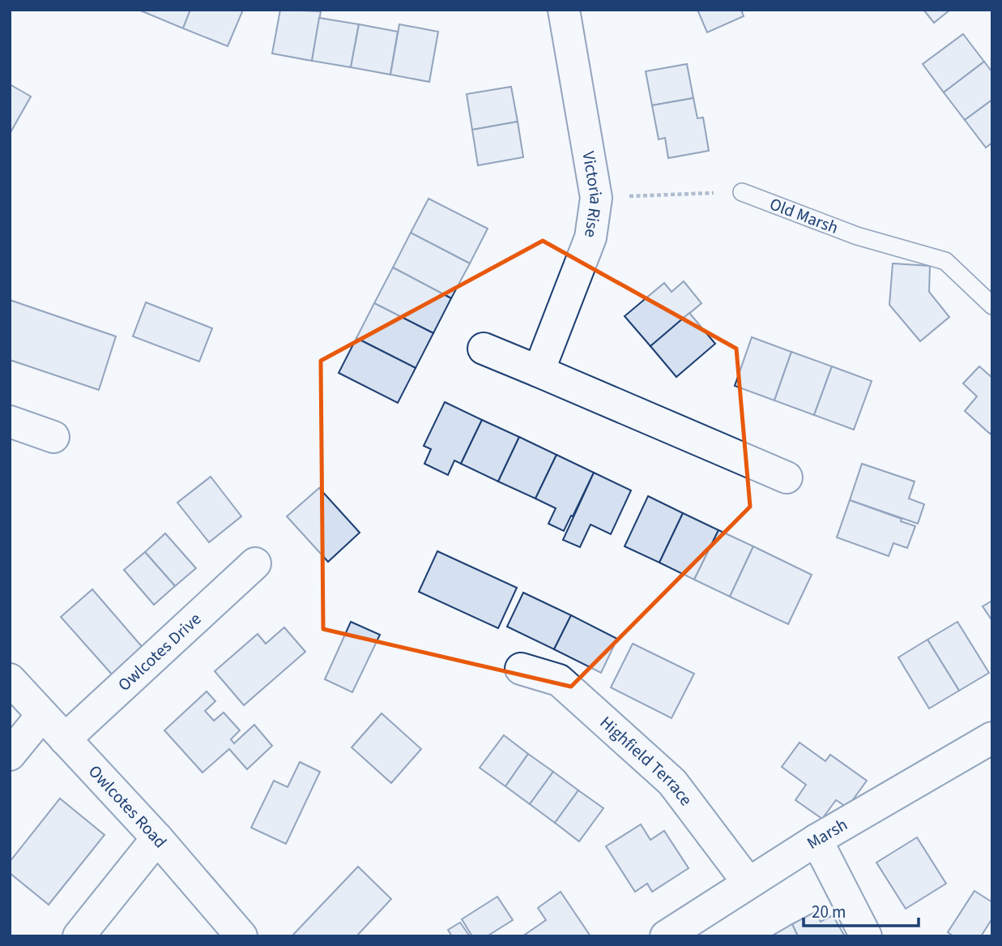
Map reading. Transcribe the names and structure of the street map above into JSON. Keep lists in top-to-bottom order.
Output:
{
  "streets": {
    "street": [
      "Victoria Rise",
      "Owlcotes Drive",
      "Highfield Terrace",
      "Owlcotes Road",
      "Marsh"
    ],
    "lane": ["Old Marsh"]
  },
  "crossings": [
    ["Owlcotes Drive", "Owlcotes Road"],
    ["Highfield Terrace", "Marsh"]
  ],
  "scale_bar": "20 m"
}
